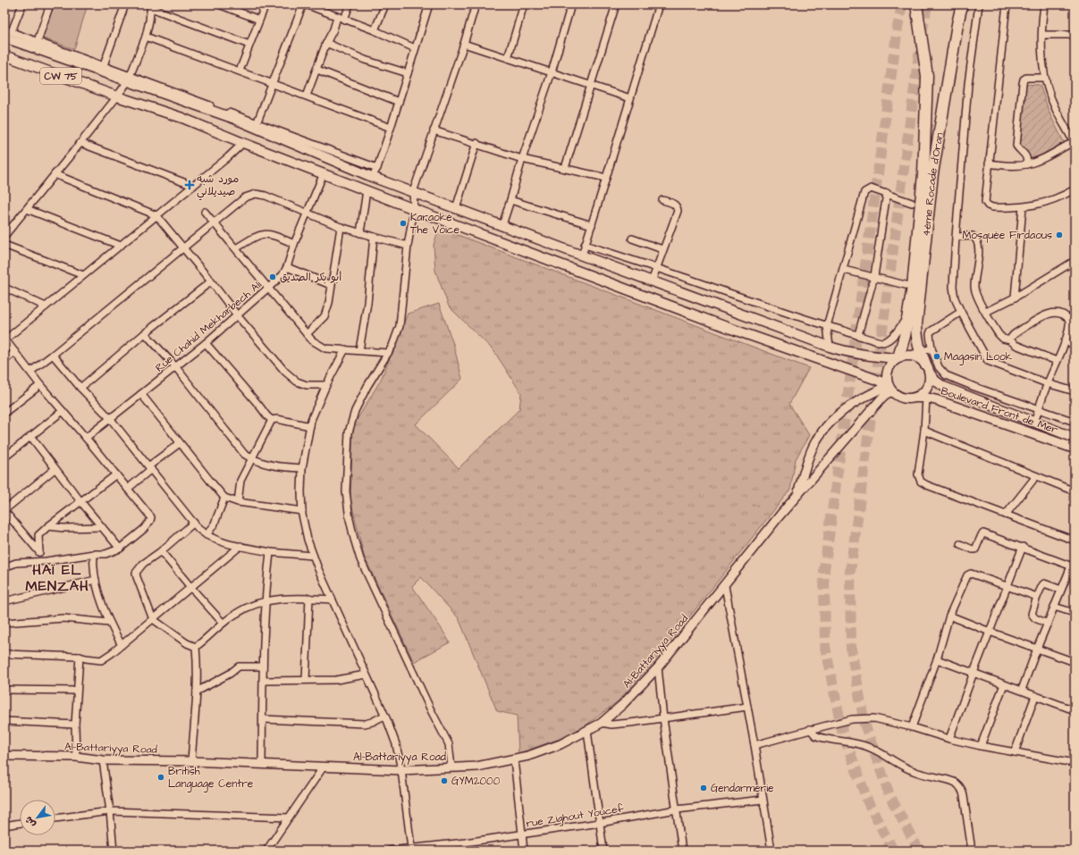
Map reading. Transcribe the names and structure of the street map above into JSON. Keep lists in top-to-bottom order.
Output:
{
  "streets": {
    "highway": ["4ème Rocade d'Oran"],
    "main road": ["CW 75", "Boulevard Front de Mer", "Al-Battariyya Road"],
    "street": ["Rue Chahid Mekharbech Ali", "rue Zighout Youcef"]
  },
  "crossings": [
    ["CW 75", "4ème Rocade d'Oran"],
    ["CW 75", "Boulevard Front de Mer"],
    ["CW 75", "Al-Battariyya Road"],
    ["4ème Rocade d'Oran", "Boulevard Front de Mer"],
    ["4ème Rocade d'Oran", "Al-Battariyya Road"],
    ["Boulevard Front de Mer", "Al-Battariyya Road"]
  ],
  "districts": ["HAÏ EL MENZAH"],
  "places": {
    "health": ["مورد شبه صيديلاني"],
    "other": [
      "Karaoké The Voice",
      "Mosquée Firdaous",
      "أبو بكر الصديق",
      "Magasin Look",
      "British Language Centre",
      "GYM2000",
      "Gendarmerie"
    ]
  },
  "north": "bottom left"
}
